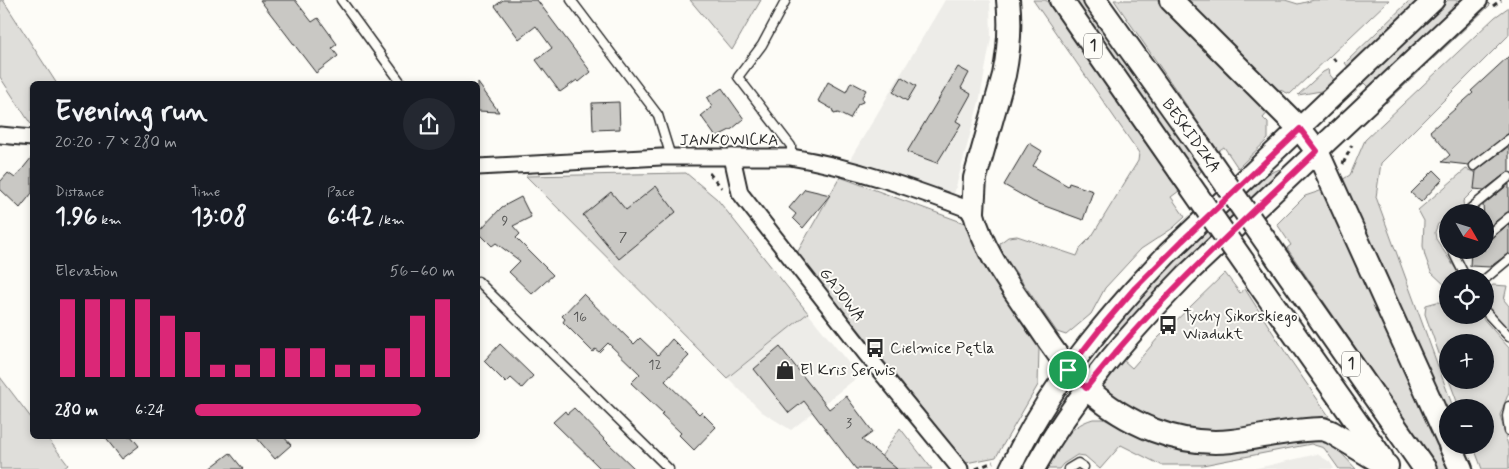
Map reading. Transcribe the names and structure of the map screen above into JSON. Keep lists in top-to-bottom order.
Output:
{
  "streets": {
    "main road": ["1", "BESKIDZKA"],
    "street": ["JANKOWICKA", "GAJOWA"]
  },
  "crossings": [
    ["JANKOWICKA", "GAJOWA"]
  ],
  "places": {
    "bus stop": ["Tychy Sikorskiego Wiadukt", "Cielmice Pętla"],
    "shop": ["El Kris Serwis"]
  },
  "house_numbers": [
    "9",
    "7",
    "16",
    "12",
    "3"
  ],
  "north": "bottom right",
  "page": {
    "heading": ["Evening run", "20:20 · 7 × 280 m"],
    "stats": [
      ["Distance", "1.96 km"],
      ["Time", "13:08"],
      ["Pace", "6:42 /km"]
    ],
    "map_buttons": ["+", "−"],
    "chart": ["Elevation", "56–60 m"],
    "list": [
      {
        "name": "280 m",
        "note": "6:24"
      }
    ]
  }
}
